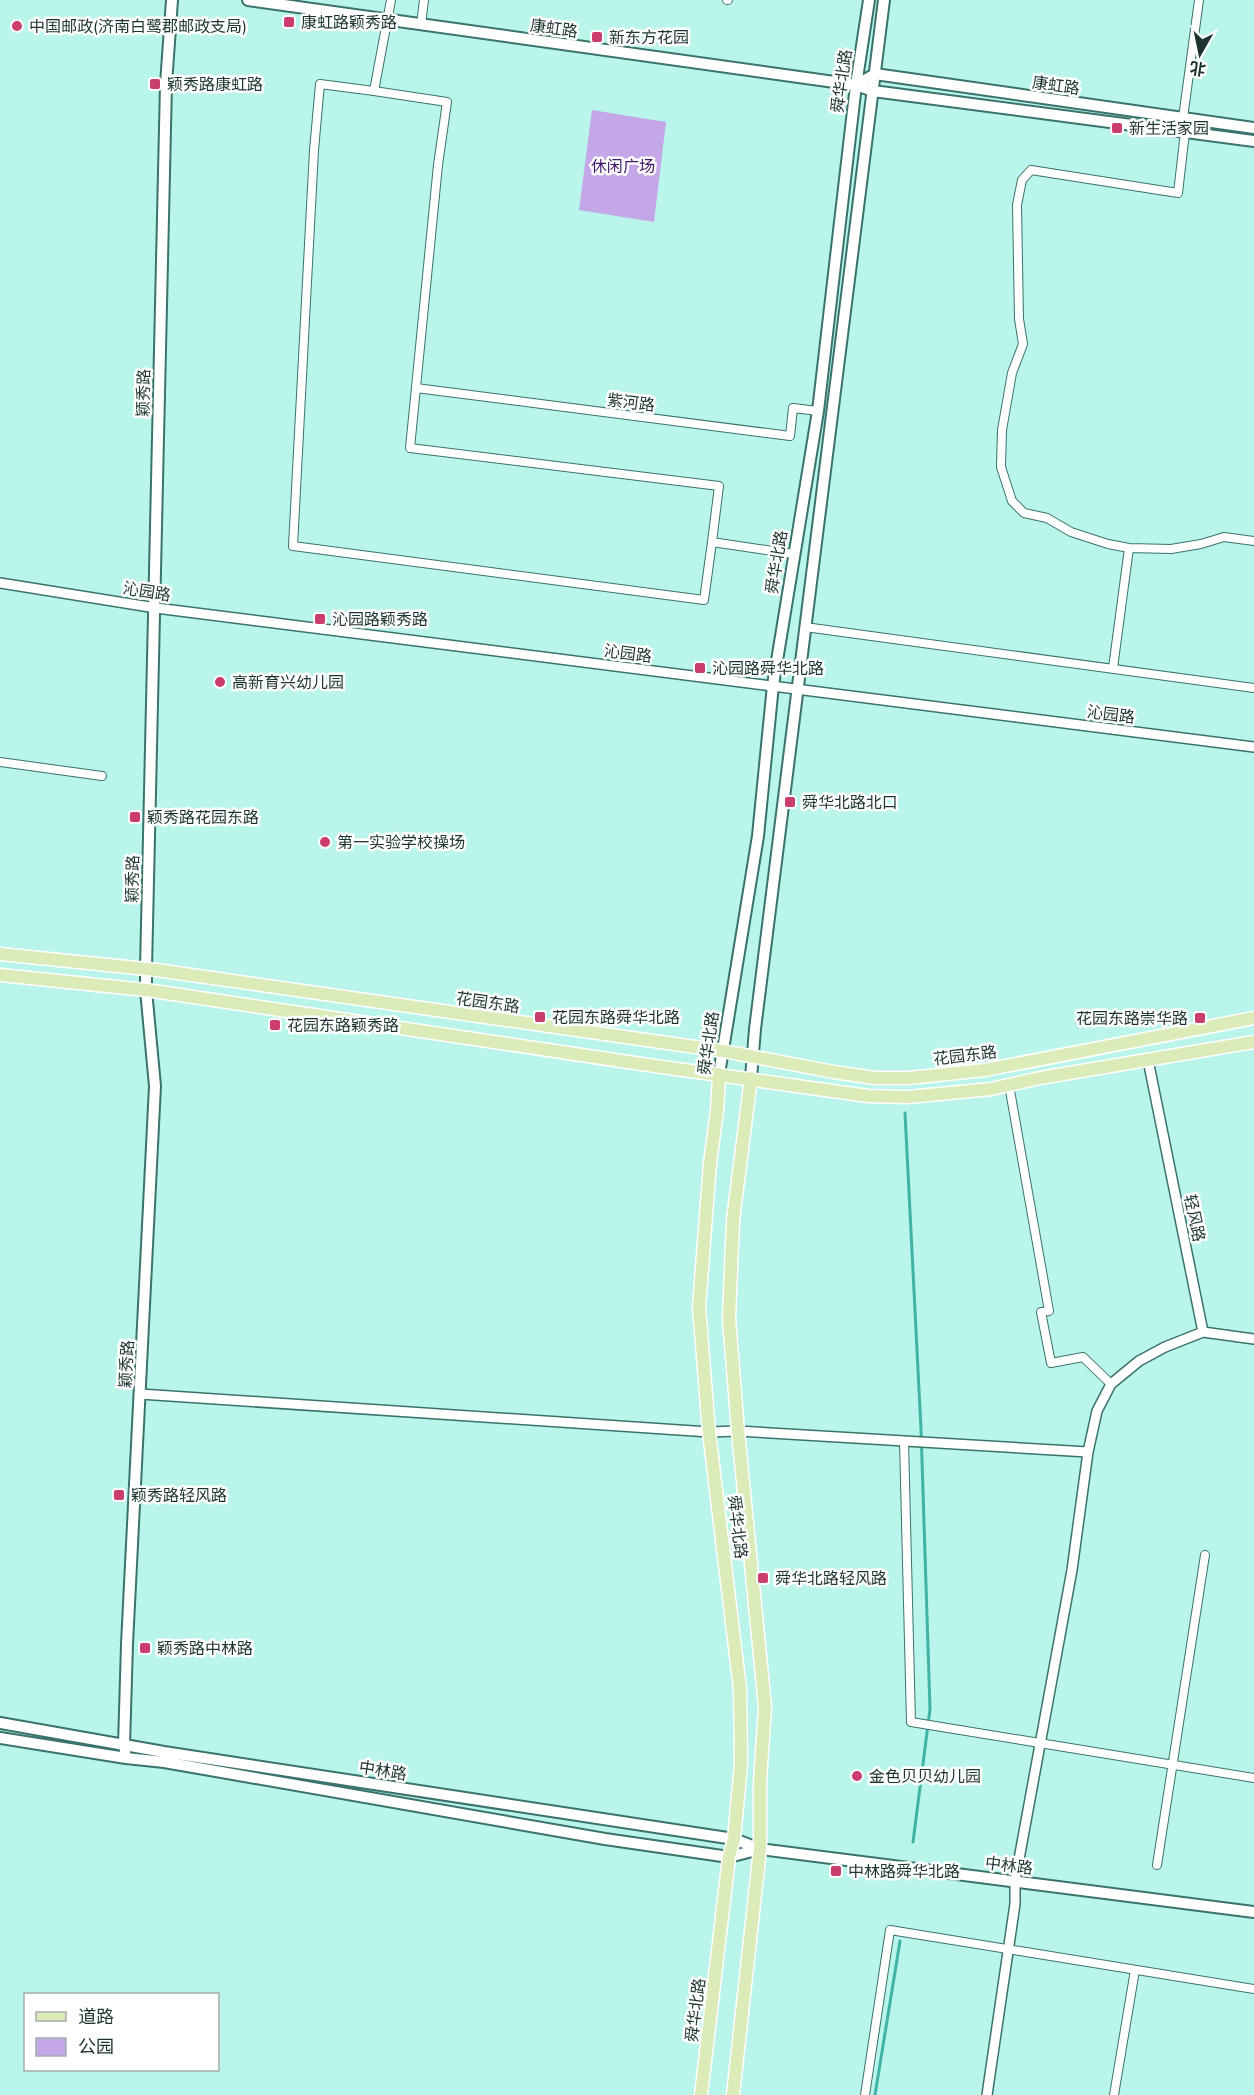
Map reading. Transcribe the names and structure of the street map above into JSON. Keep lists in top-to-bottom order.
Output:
{
  "streets": {
    "main road": [
      "康虹路",
      "舜华北路",
      "颖秀路",
      "花园东路",
      "中林路"
    ],
    "street": ["紫河路", "沁园路", "轻风路"]
  },
  "crossings": [
    ["康虹路", "舜华北路"],
    ["舜华北路", "紫河路"],
    ["舜华北路", "沁园路"],
    ["舜华北路", "花园东路"],
    ["舜华北路", "中林路"],
    ["颖秀路", "沁园路"],
    ["颖秀路", "花园东路"],
    ["颖秀路", "中林路"]
  ],
  "parks": ["休闲广场"],
  "places": {
    "transit": [
      "康虹路颖秀路",
      "新东方花园",
      "颖秀路康虹路",
      "新生活家园",
      "沁园路颖秀路",
      "沁园路舜华北路",
      "舜华北路北口",
      "颖秀路花园东路",
      "花园东路舜华北路",
      "花园东路崇华路",
      "花园东路颖秀路",
      "颖秀路轻风路",
      "舜华北路轻风路",
      "颖秀路中林路",
      "中林路舜华北路"
    ],
    "other": [
      "中国邮政(济南白鹭郡邮政支局)",
      "高新育兴幼儿园",
      "第一实验学校操场",
      "金色贝贝幼儿园"
    ]
  },
  "legend": ["道路", "公园"],
  "north": "bottom"
}
